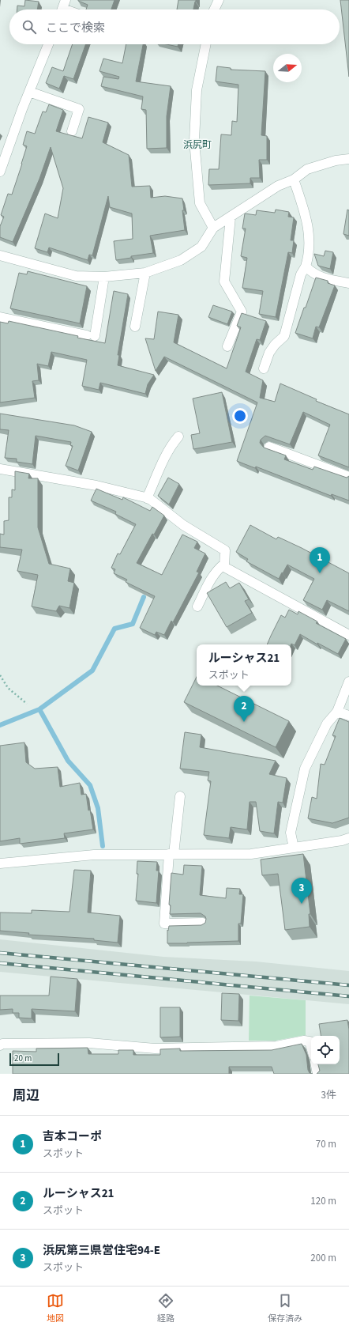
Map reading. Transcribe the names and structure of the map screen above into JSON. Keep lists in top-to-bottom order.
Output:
{
  "districts": ["浜尻町"],
  "scale_bar": "20 m",
  "north": "right",
  "page": {
    "search": "ここで検索",
    "pins": ["1", "2", "3"],
    "popup": ["ルーシャス21", "スポット"],
    "scale": "20 m",
    "heading": ["周辺", "3件"],
    "list": [
      {
        "mark": "1",
        "name": "吉本コーポ",
        "note": "スポット",
        "value": "70 m"
      },
      {
        "mark": "2",
        "name": "ルーシャス21",
        "note": "スポット",
        "value": "120 m"
      },
      {
        "mark": "3",
        "name": "浜尻第三県営住宅94-E",
        "note": "スポット",
        "value": "200 m"
      }
    ],
    "nav": ["地図", "経路", "保存済み"]
  }
}
